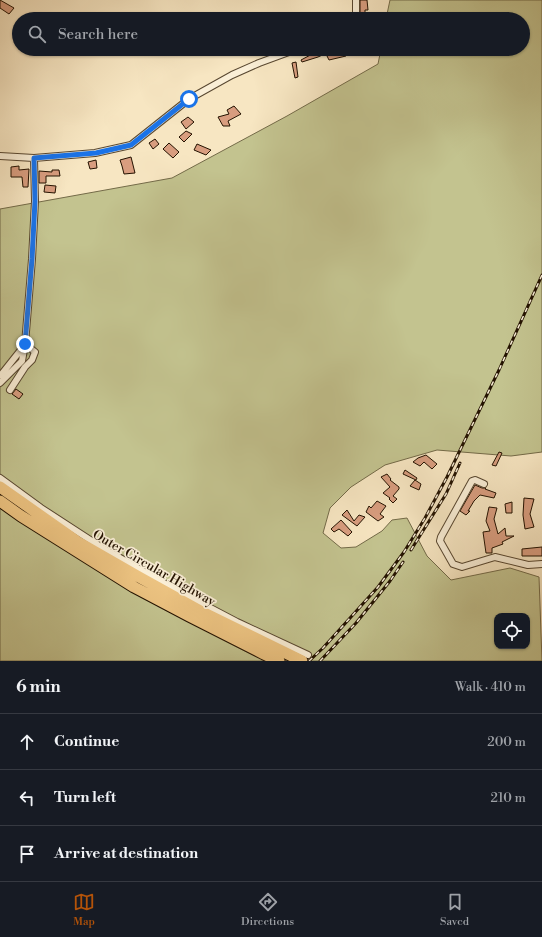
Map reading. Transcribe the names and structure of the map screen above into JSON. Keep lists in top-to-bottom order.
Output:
{
  "streets": {
    "highway": ["Outer Circular Highway"]
  },
  "page": {
    "search": "Search here",
    "heading": ["6 min", "Walk · 410 m"],
    "list": [
      ["Continue", "200 m"],
      ["Turn left", "210 m"],
      "Arrive at destination"
    ],
    "nav": ["Map", "Directions", "Saved"]
  }
}
